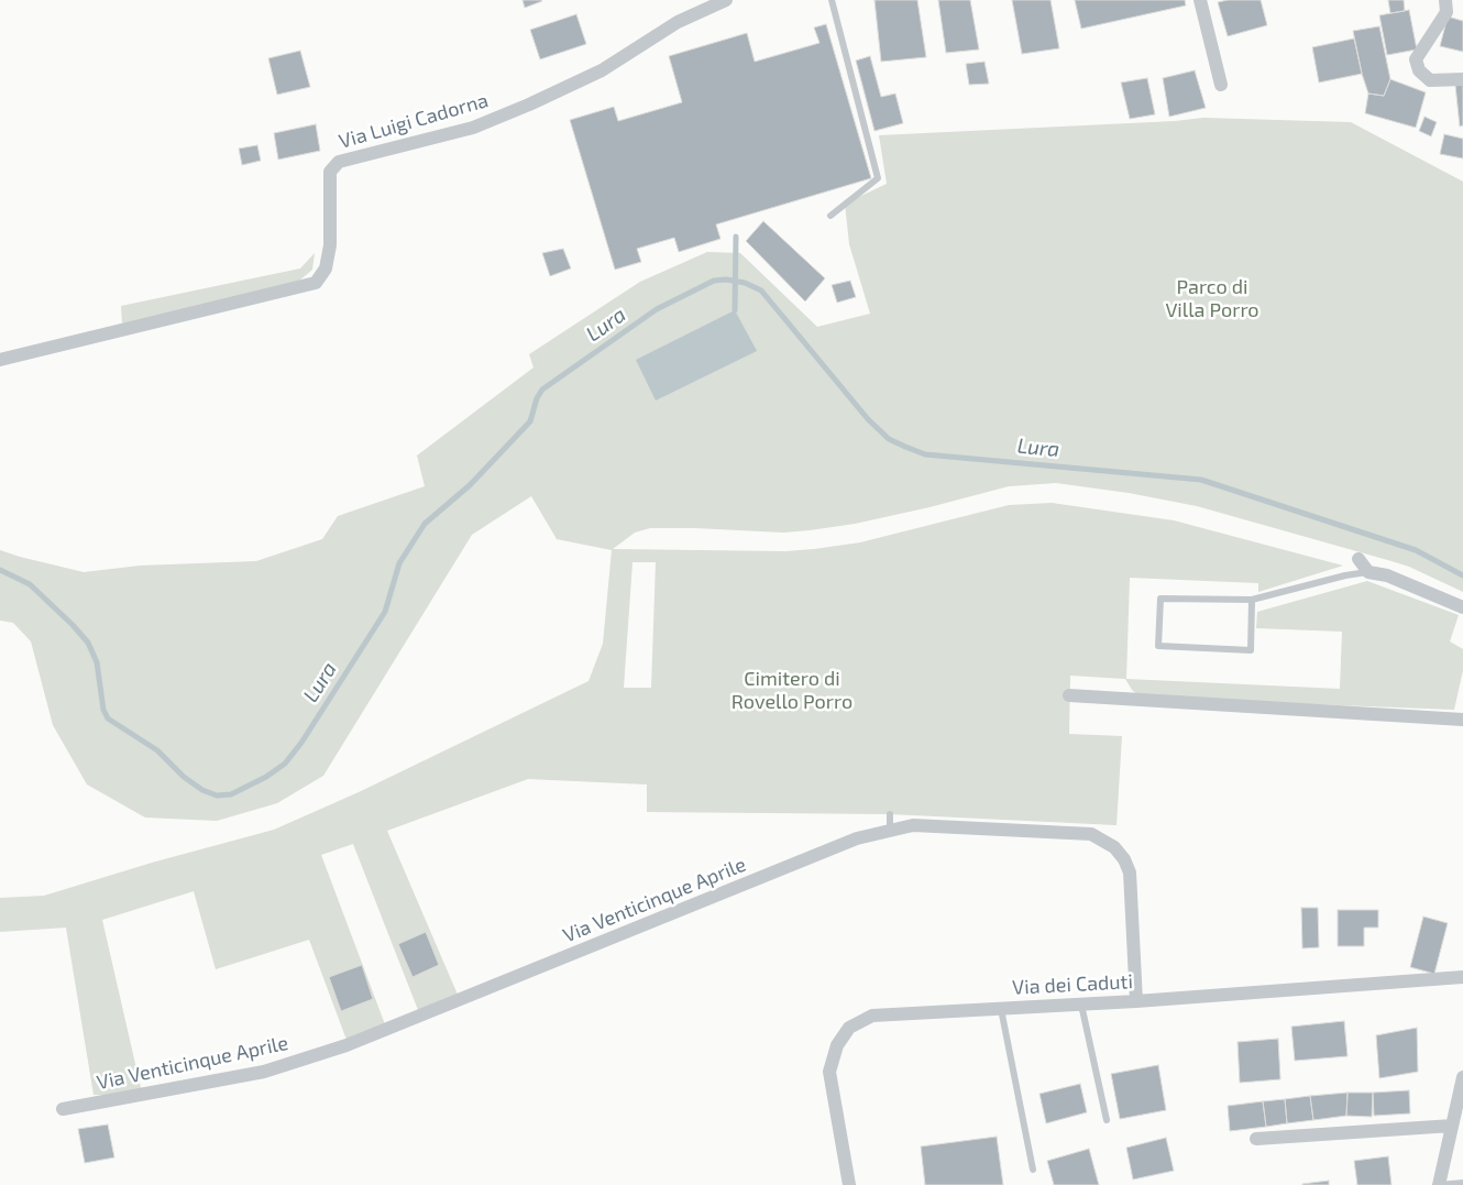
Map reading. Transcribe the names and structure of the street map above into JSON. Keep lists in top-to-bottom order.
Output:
{
  "streets": {
    "street": ["Via Luigi Cadorna", "Via Venticinque Aprile", "Via dei Caduti"]
  },
  "crossings": [
    ["Via Venticinque Aprile", "Via dei Caduti"]
  ],
  "water": ["Lura"],
  "parks": ["Parco di Villa Porro", "Cimitero di Rovello Porro"]
}
